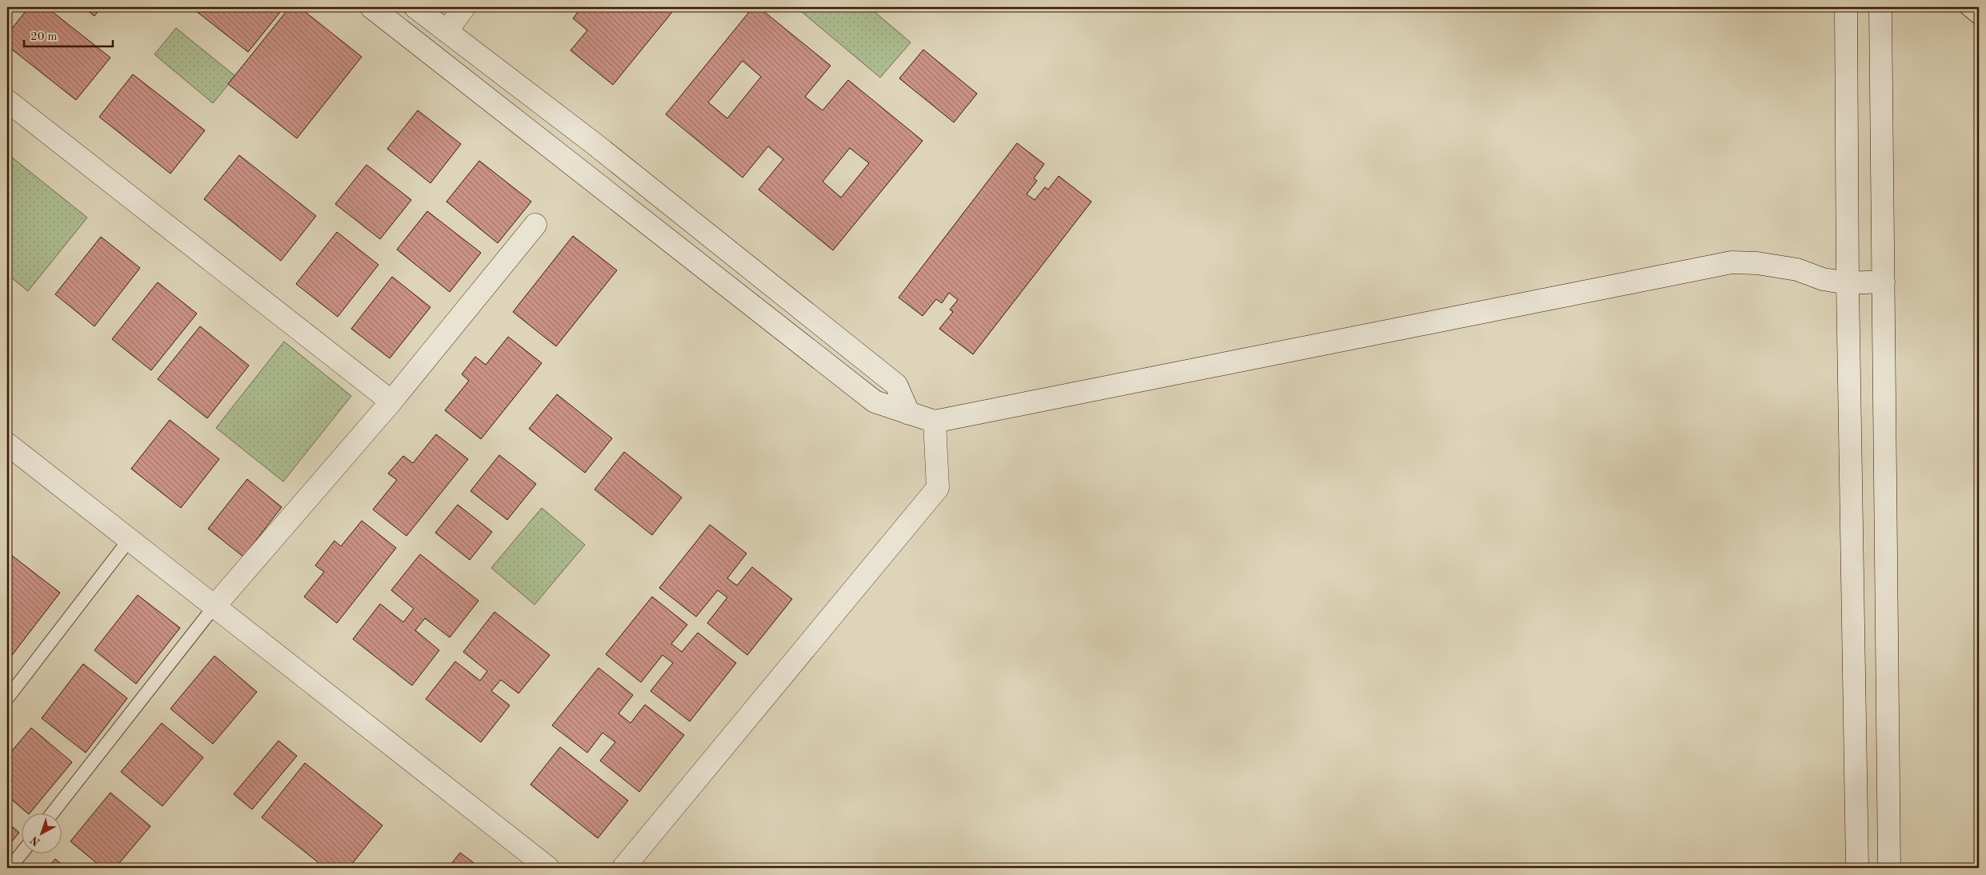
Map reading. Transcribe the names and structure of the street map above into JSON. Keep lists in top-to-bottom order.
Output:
{
  "scale_bar": "20 m",
  "north": "bottom left"
}
